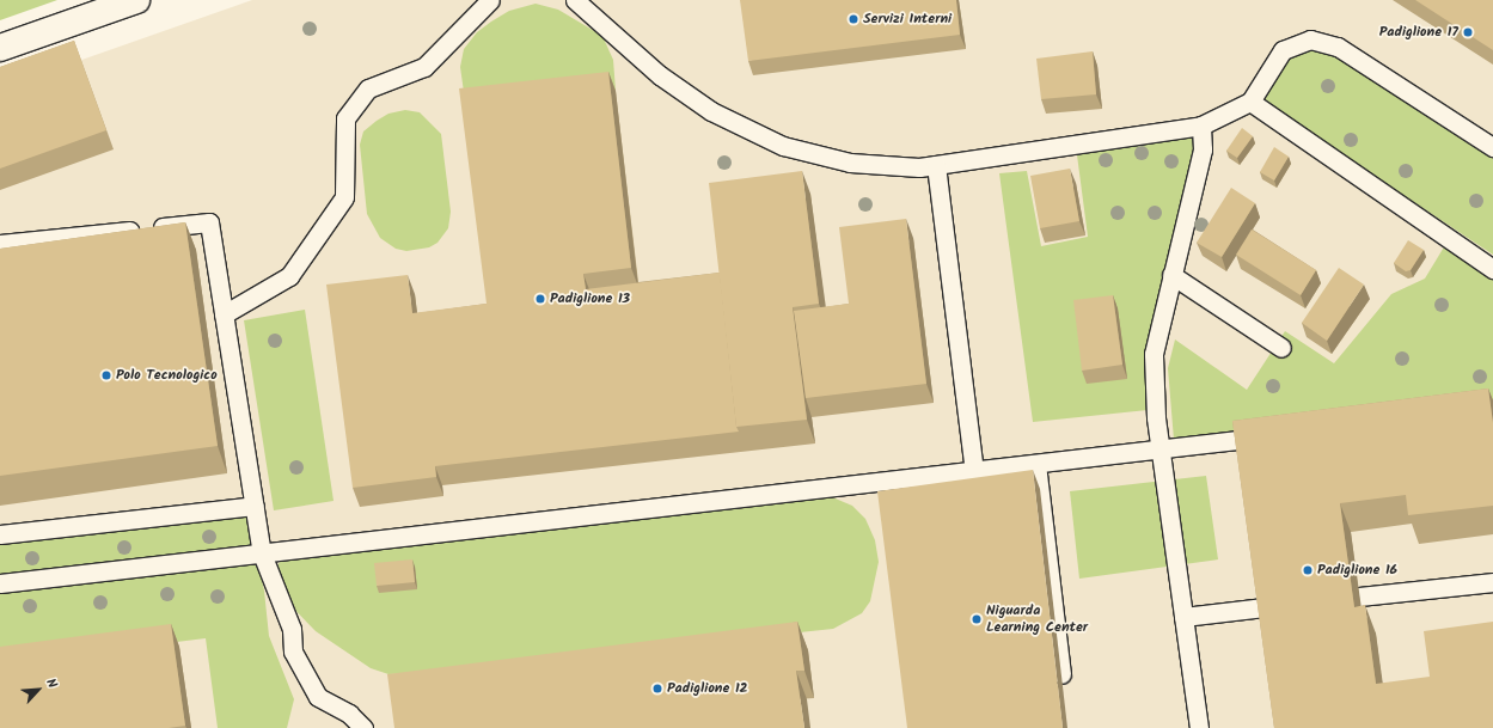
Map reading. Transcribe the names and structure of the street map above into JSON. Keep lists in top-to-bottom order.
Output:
{
  "places": [
    "Servizi Interni",
    "Padiglione 17",
    "Padiglione 13",
    "Polo Tecnologico",
    "Padiglione 16",
    "Niguarda Learning Center",
    "Padiglione 12"
  ],
  "north": "top right"
}
